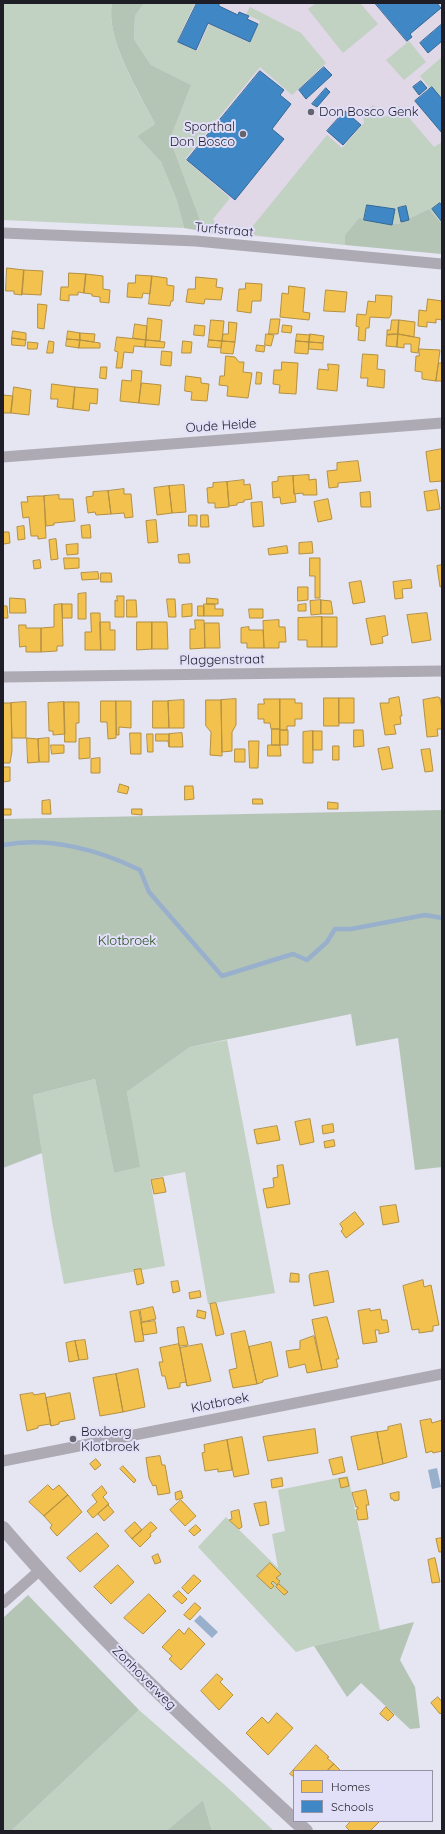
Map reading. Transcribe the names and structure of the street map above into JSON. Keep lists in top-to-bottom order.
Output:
{
  "streets": {
    "street": [
      "Turfstraat",
      "Oude Heide",
      "Plaggenstraat",
      "Klotbroek",
      "Zonhoverweg"
    ]
  },
  "parks": ["Klotbroek"],
  "places": ["Don Bosco Genk", "Sporthal Don Bosco", "Boxberg Klotbroek"],
  "legend": ["Homes", "Schools"]
}
